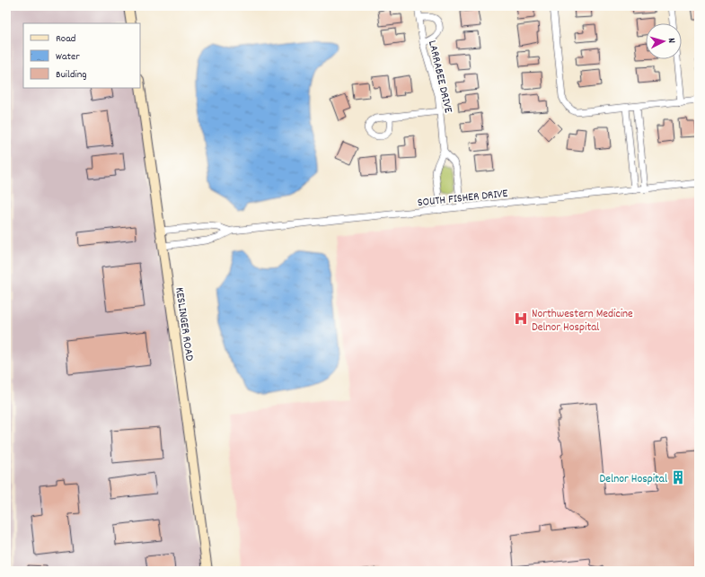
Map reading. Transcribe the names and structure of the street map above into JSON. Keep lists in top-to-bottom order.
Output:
{
  "streets": {
    "main road": ["KESLINGER ROAD"],
    "street": ["LARRABEE DRIVE", "SOUTH FISHER DRIVE"]
  },
  "crossings": [
    ["LARRABEE DRIVE", "SOUTH FISHER DRIVE"],
    ["SOUTH FISHER DRIVE", "KESLINGER ROAD"]
  ],
  "places": {
    "hospital": ["Northwestern Medicine Delnor Hospital"],
    "building": ["Delnor Hospital"]
  },
  "legend": ["Road", "Water", "Building"],
  "north": "right"
}
